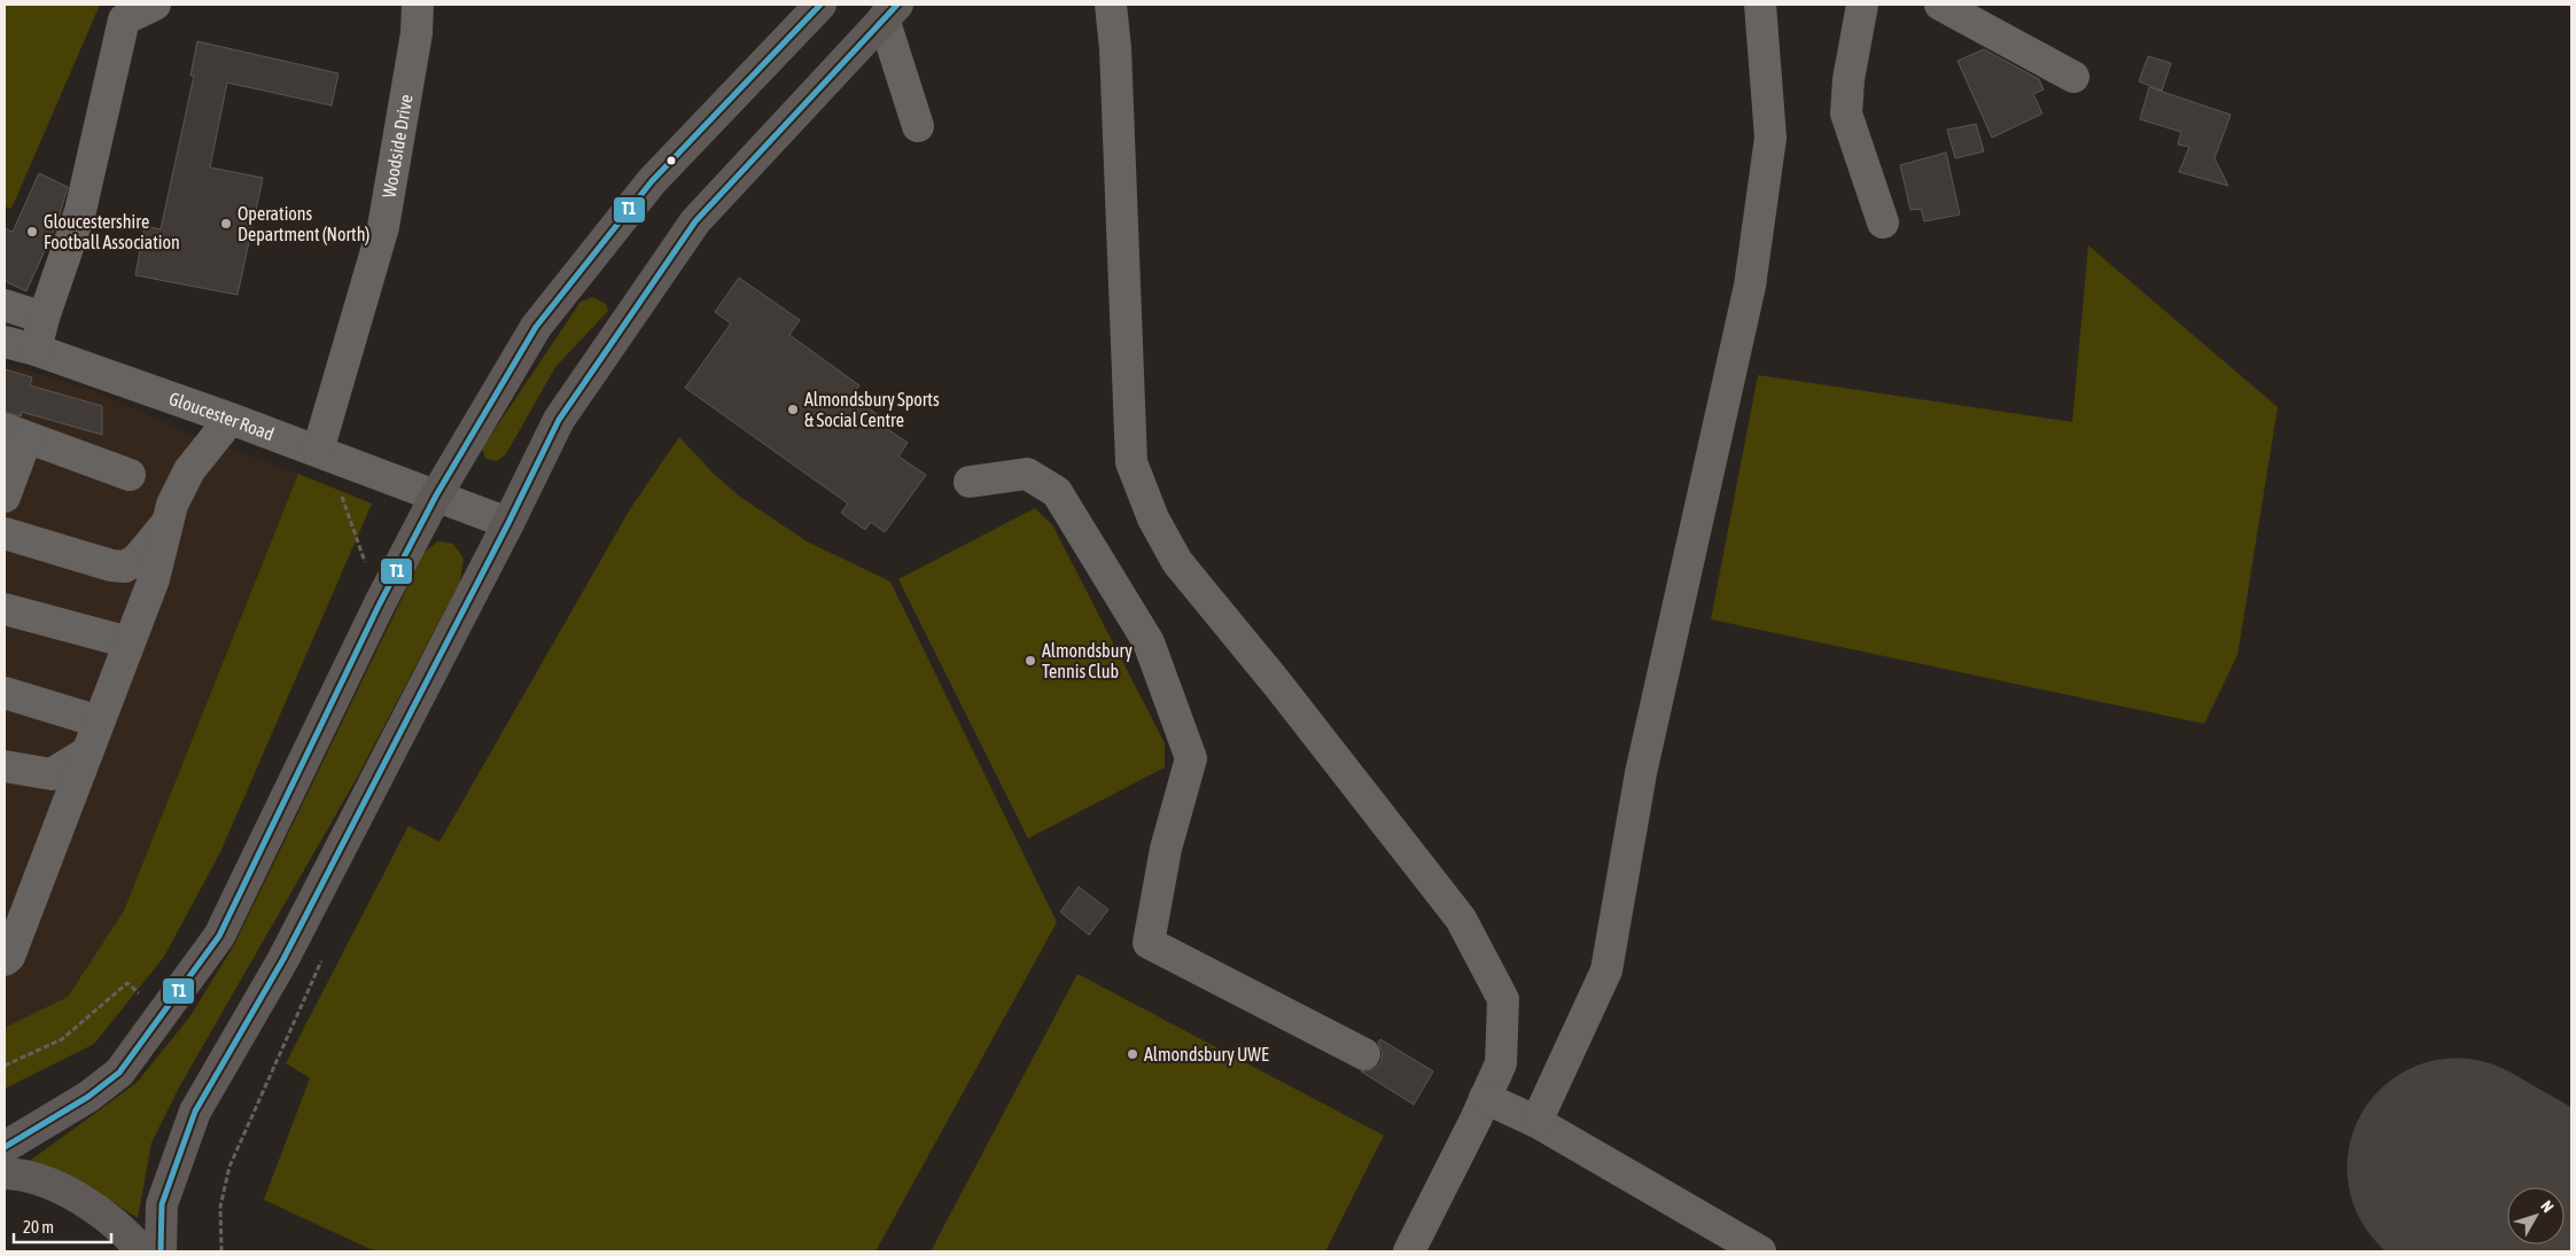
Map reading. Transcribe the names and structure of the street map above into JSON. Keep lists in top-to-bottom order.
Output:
{
  "streets": {
    "street": ["Woodside Drive", "Gloucester Road"]
  },
  "crossings": [
    ["Woodside Drive", "Gloucester Road"]
  ],
  "places": [
    "Operations Department (North)",
    "Gloucestershire Football Association",
    "Almondsbury Sports & Social Centre",
    "Almondsbury Tennis Club",
    "Almondsbury UWE"
  ],
  "lines": ["transit line T1"],
  "scale_bar": "20 m",
  "north": "top right"
}
